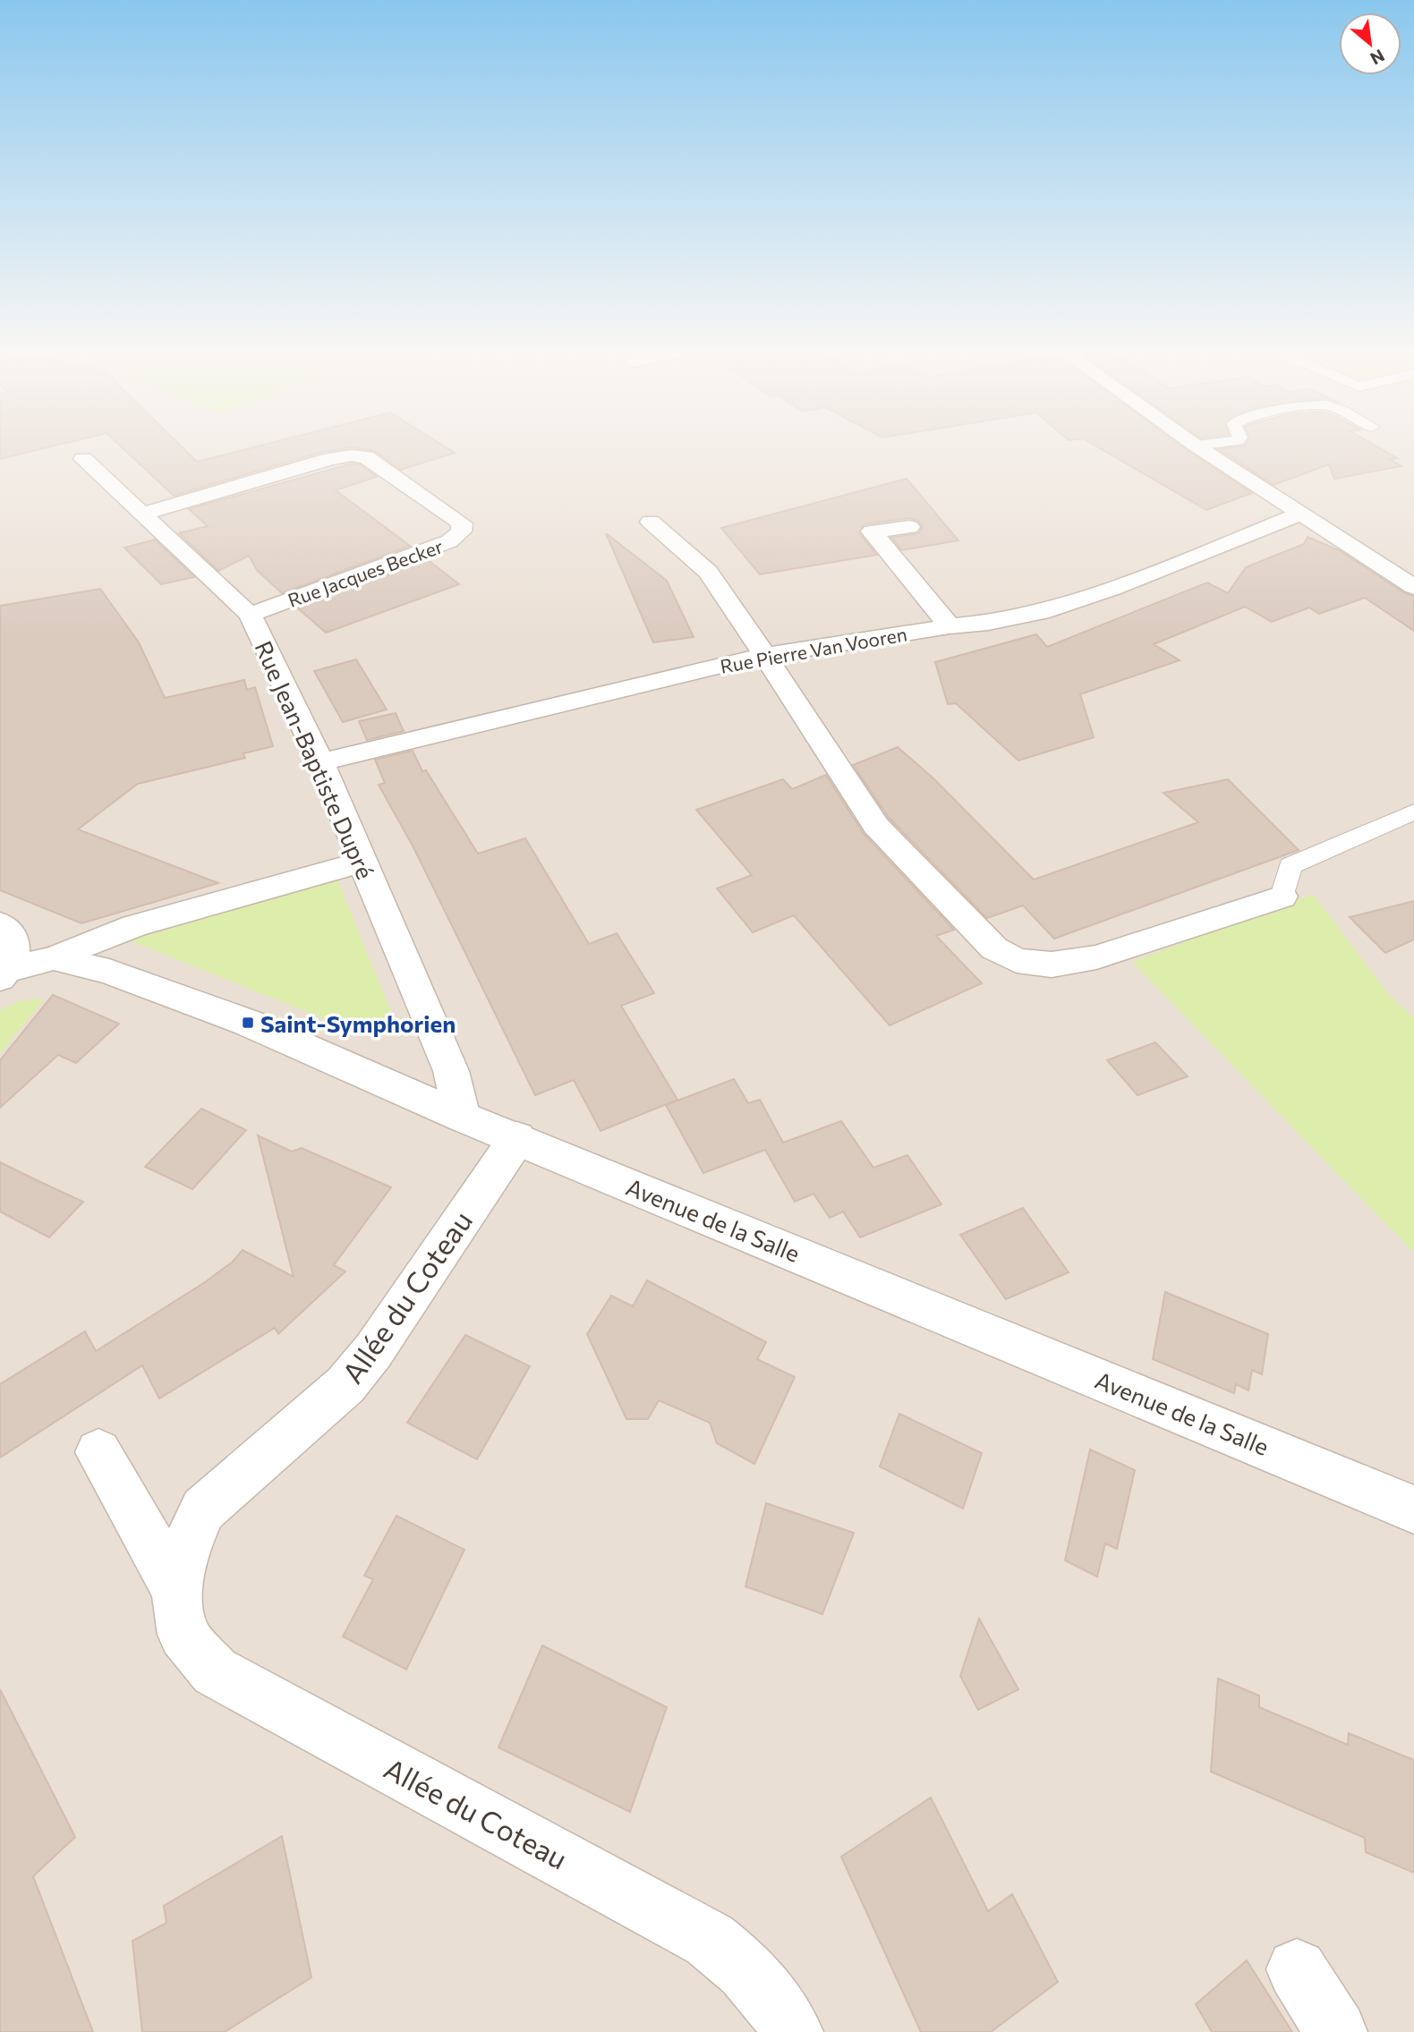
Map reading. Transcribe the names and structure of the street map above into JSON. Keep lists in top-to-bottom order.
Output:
{
  "streets": {
    "street": [
      "Rue Jacques Becker",
      "Rue Pierre Van Vooren",
      "Rue Jean-Baptiste Dupré",
      "Avenue de la Salle",
      "Allée du Coteau"
    ]
  },
  "crossings": [
    ["Rue Jacques Becker", "Rue Jean-Baptiste Dupré"],
    ["Rue Pierre Van Vooren", "Rue Jean-Baptiste Dupré"],
    ["Rue Jean-Baptiste Dupré", "Avenue de la Salle"],
    ["Avenue de la Salle", "Allée du Coteau"]
  ],
  "places": {
    "transit": ["Saint-Symphorien"]
  },
  "north": "bottom right"
}
